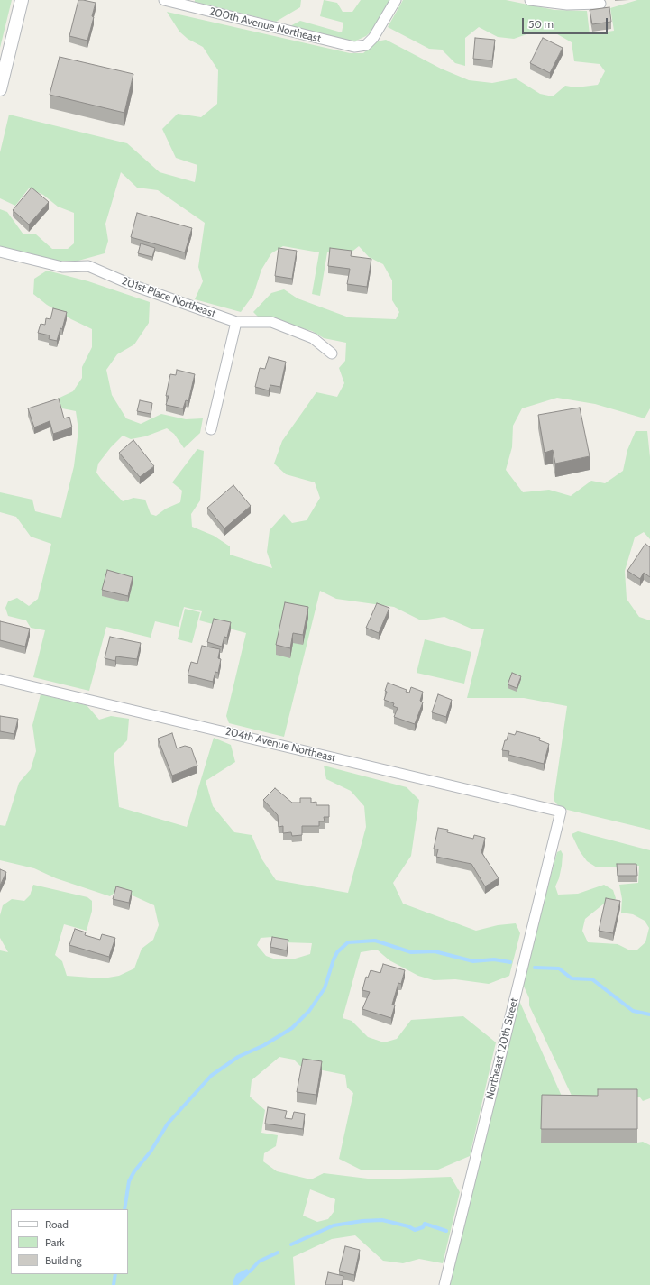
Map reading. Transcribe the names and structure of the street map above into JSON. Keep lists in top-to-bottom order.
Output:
{
  "streets": {
    "street": [
      "200th Avenue Northeast",
      "201st Place Northeast",
      "204th Avenue Northeast",
      "Northeast 120th Street"
    ]
  },
  "crossings": [
    ["204th Avenue Northeast", "Northeast 120th Street"]
  ],
  "legend": ["Road", "Park", "Building"],
  "scale_bar": "50 m"
}
